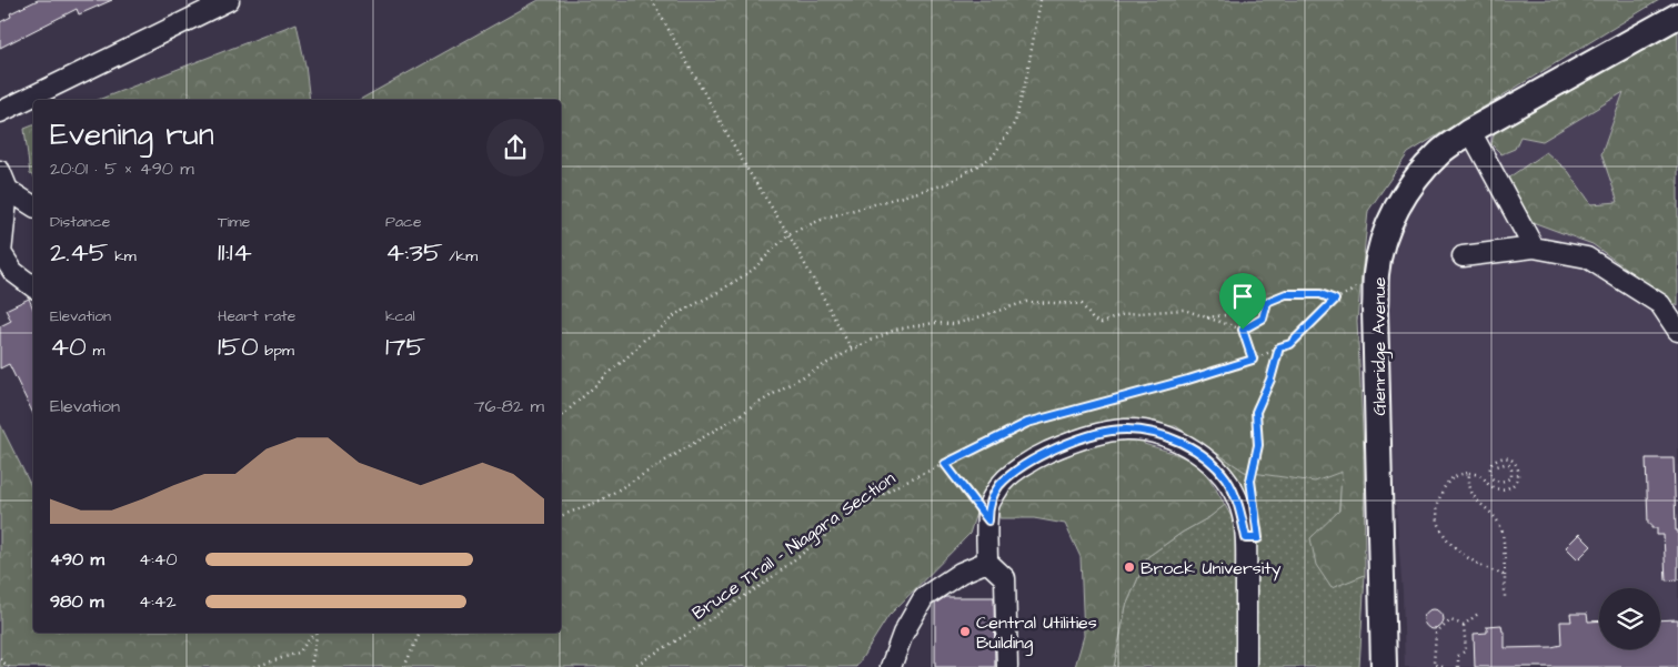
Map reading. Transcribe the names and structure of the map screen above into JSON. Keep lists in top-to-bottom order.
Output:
{
  "streets": {
    "main road": ["Glenridge Avenue"],
    "path": ["Bruce Trail - Niagara Section"]
  },
  "places": ["Brock University", "Central Utilities Building"],
  "page": {
    "heading": ["Evening run", "20:01 · 5 × 490 m"],
    "stats": [
      ["Distance", "2.45 km"],
      ["Time", "11:14"],
      ["Pace", "4:35 /km"],
      ["Elevation", "40 m"],
      ["Heart rate", "150 bpm"],
      ["kcal", "175"]
    ],
    "chart": ["Elevation", "76–82 m"],
    "list": [
      {
        "name": "490 m",
        "note": "4:40"
      },
      {
        "name": "980 m",
        "note": "4:42"
      }
    ]
  }
}
